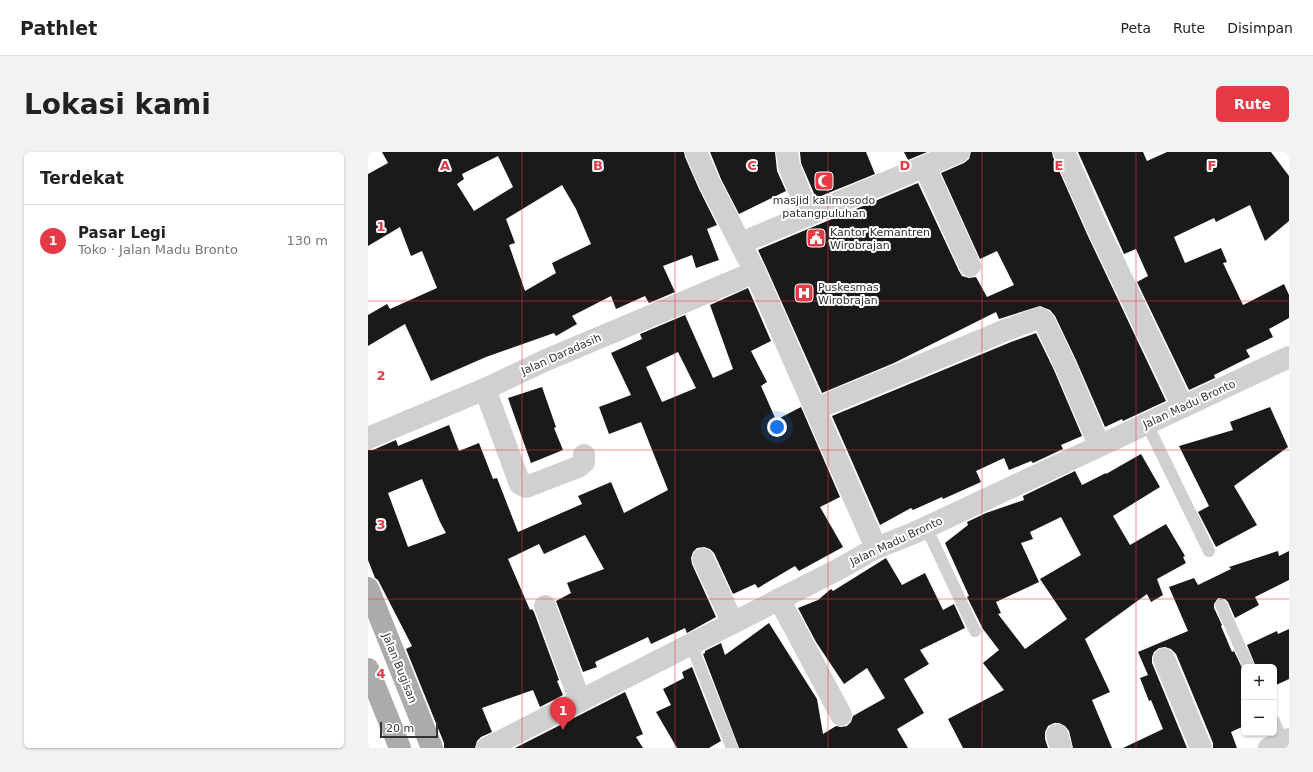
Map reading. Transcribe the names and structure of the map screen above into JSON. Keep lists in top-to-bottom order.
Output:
{
  "streets": {
    "main road": ["Jalan Bugisan"],
    "street": ["Jalan Daradasih", "Jalan Madu Bronto"]
  },
  "places": {
    "mosque": ["masjid kalimosodo patangpuluhan"],
    "public building": ["Kantor Kemantren Wirobrajan"],
    "hospital": ["Puskesmas Wirobrajan"]
  },
  "scale_bar": "20 m",
  "page": {
    "header": "Pathlet",
    "nav": ["Peta", "Rute", "Disimpan"],
    "buttons": "Rute",
    "title": "Lokasi kami",
    "heading": "Terdekat",
    "list": [
      {
        "mark": "1",
        "name": "Pasar Legi",
        "note": "Toko · Jalan Madu Bronto",
        "value": "130 m"
      }
    ],
    "map_buttons": ["+", "−"],
    "pins": "1",
    "scale": "20 m"
  },
  "grid": {
    "columns": [
      "A",
      "B",
      "C",
      "D",
      "E",
      "F"
    ],
    "rows": [
      "1",
      "2",
      "3",
      "4"
    ]
  }
}
